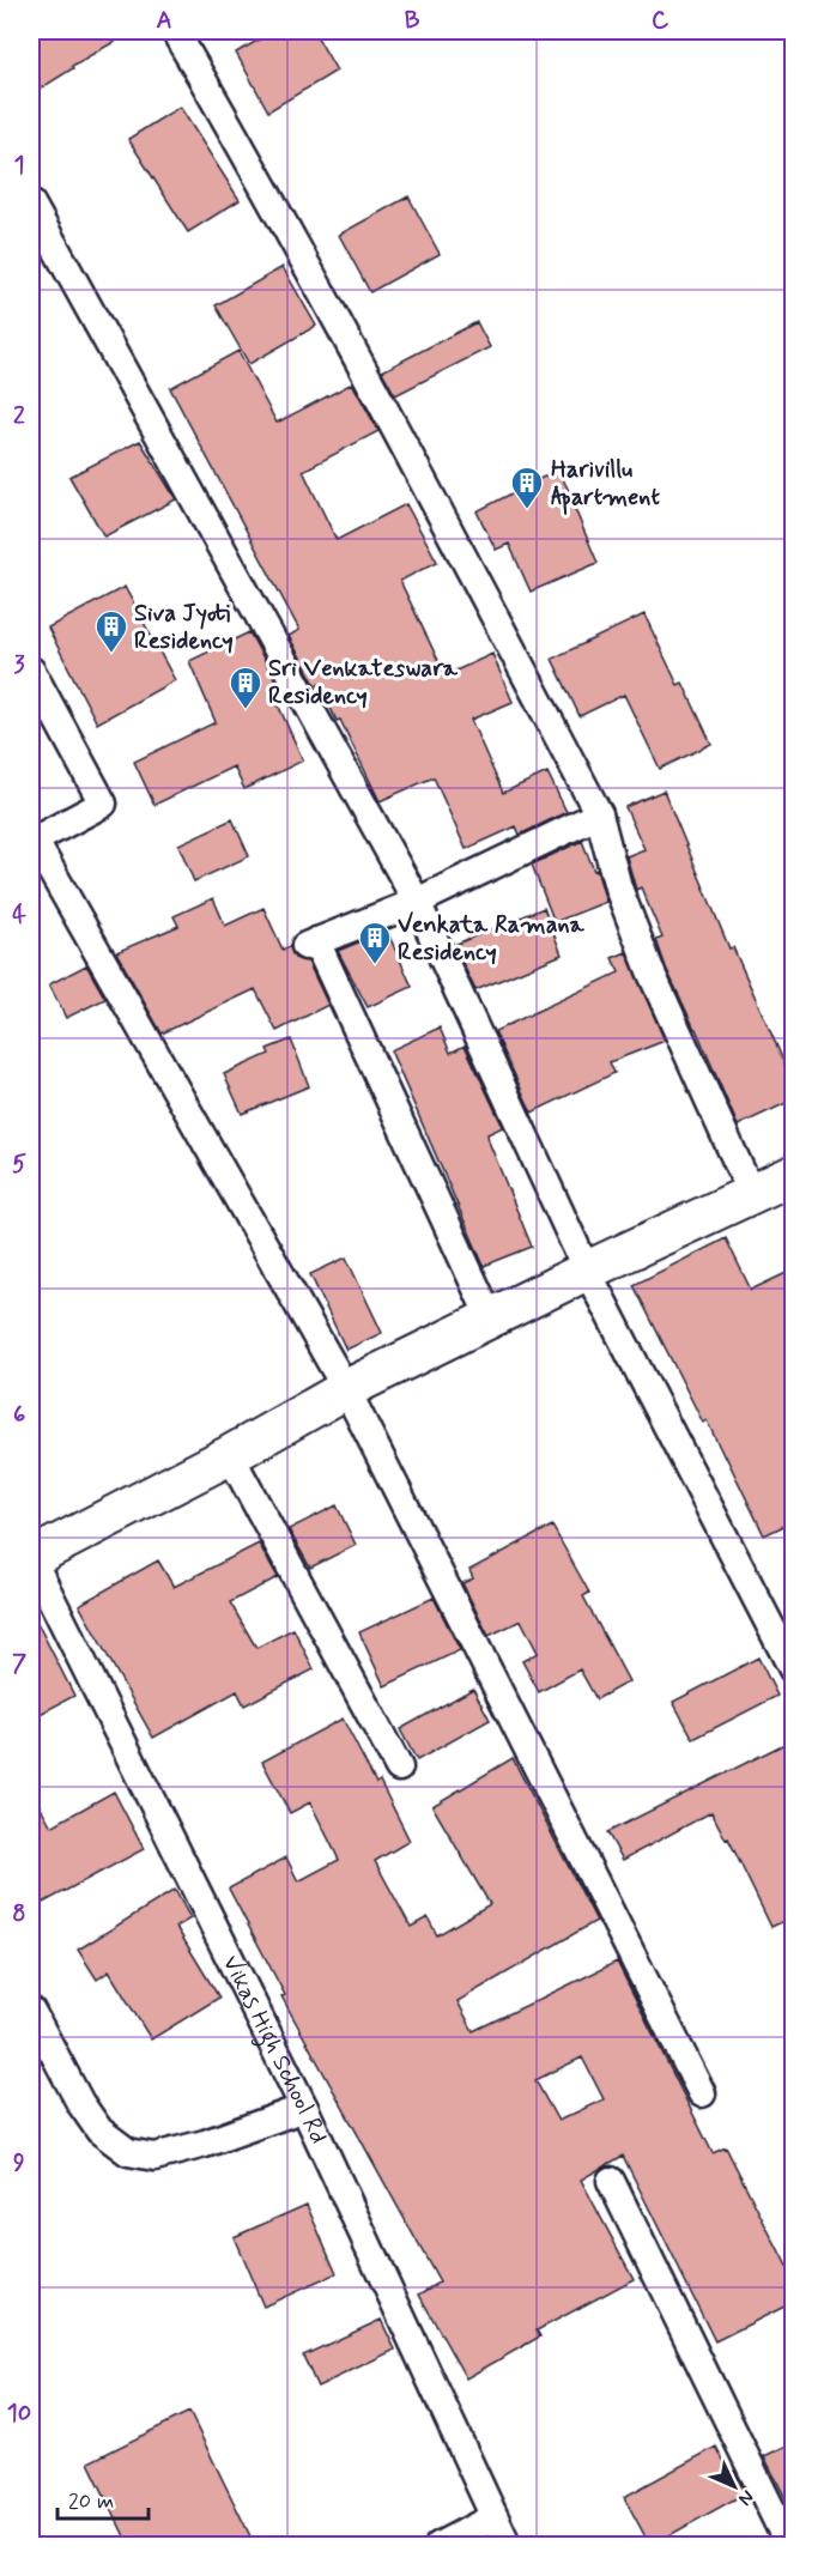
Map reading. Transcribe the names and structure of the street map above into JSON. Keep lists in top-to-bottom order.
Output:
{
  "streets": {
    "street": ["Vikas High School Rd"]
  },
  "places": {
    "building": [
      "Harivillu Apartment",
      "Siva Jyoti Residency",
      "Sri Venkateswara Residency",
      "Venkata Ramana Residency"
    ]
  },
  "scale_bar": "20 m",
  "north": "bottom right",
  "grid": {
    "columns": ["A", "B", "C"],
    "rows": [
      "1",
      "2",
      "3",
      "4",
      "5",
      "6",
      "7",
      "8",
      "9",
      "10"
    ]
  }
}
